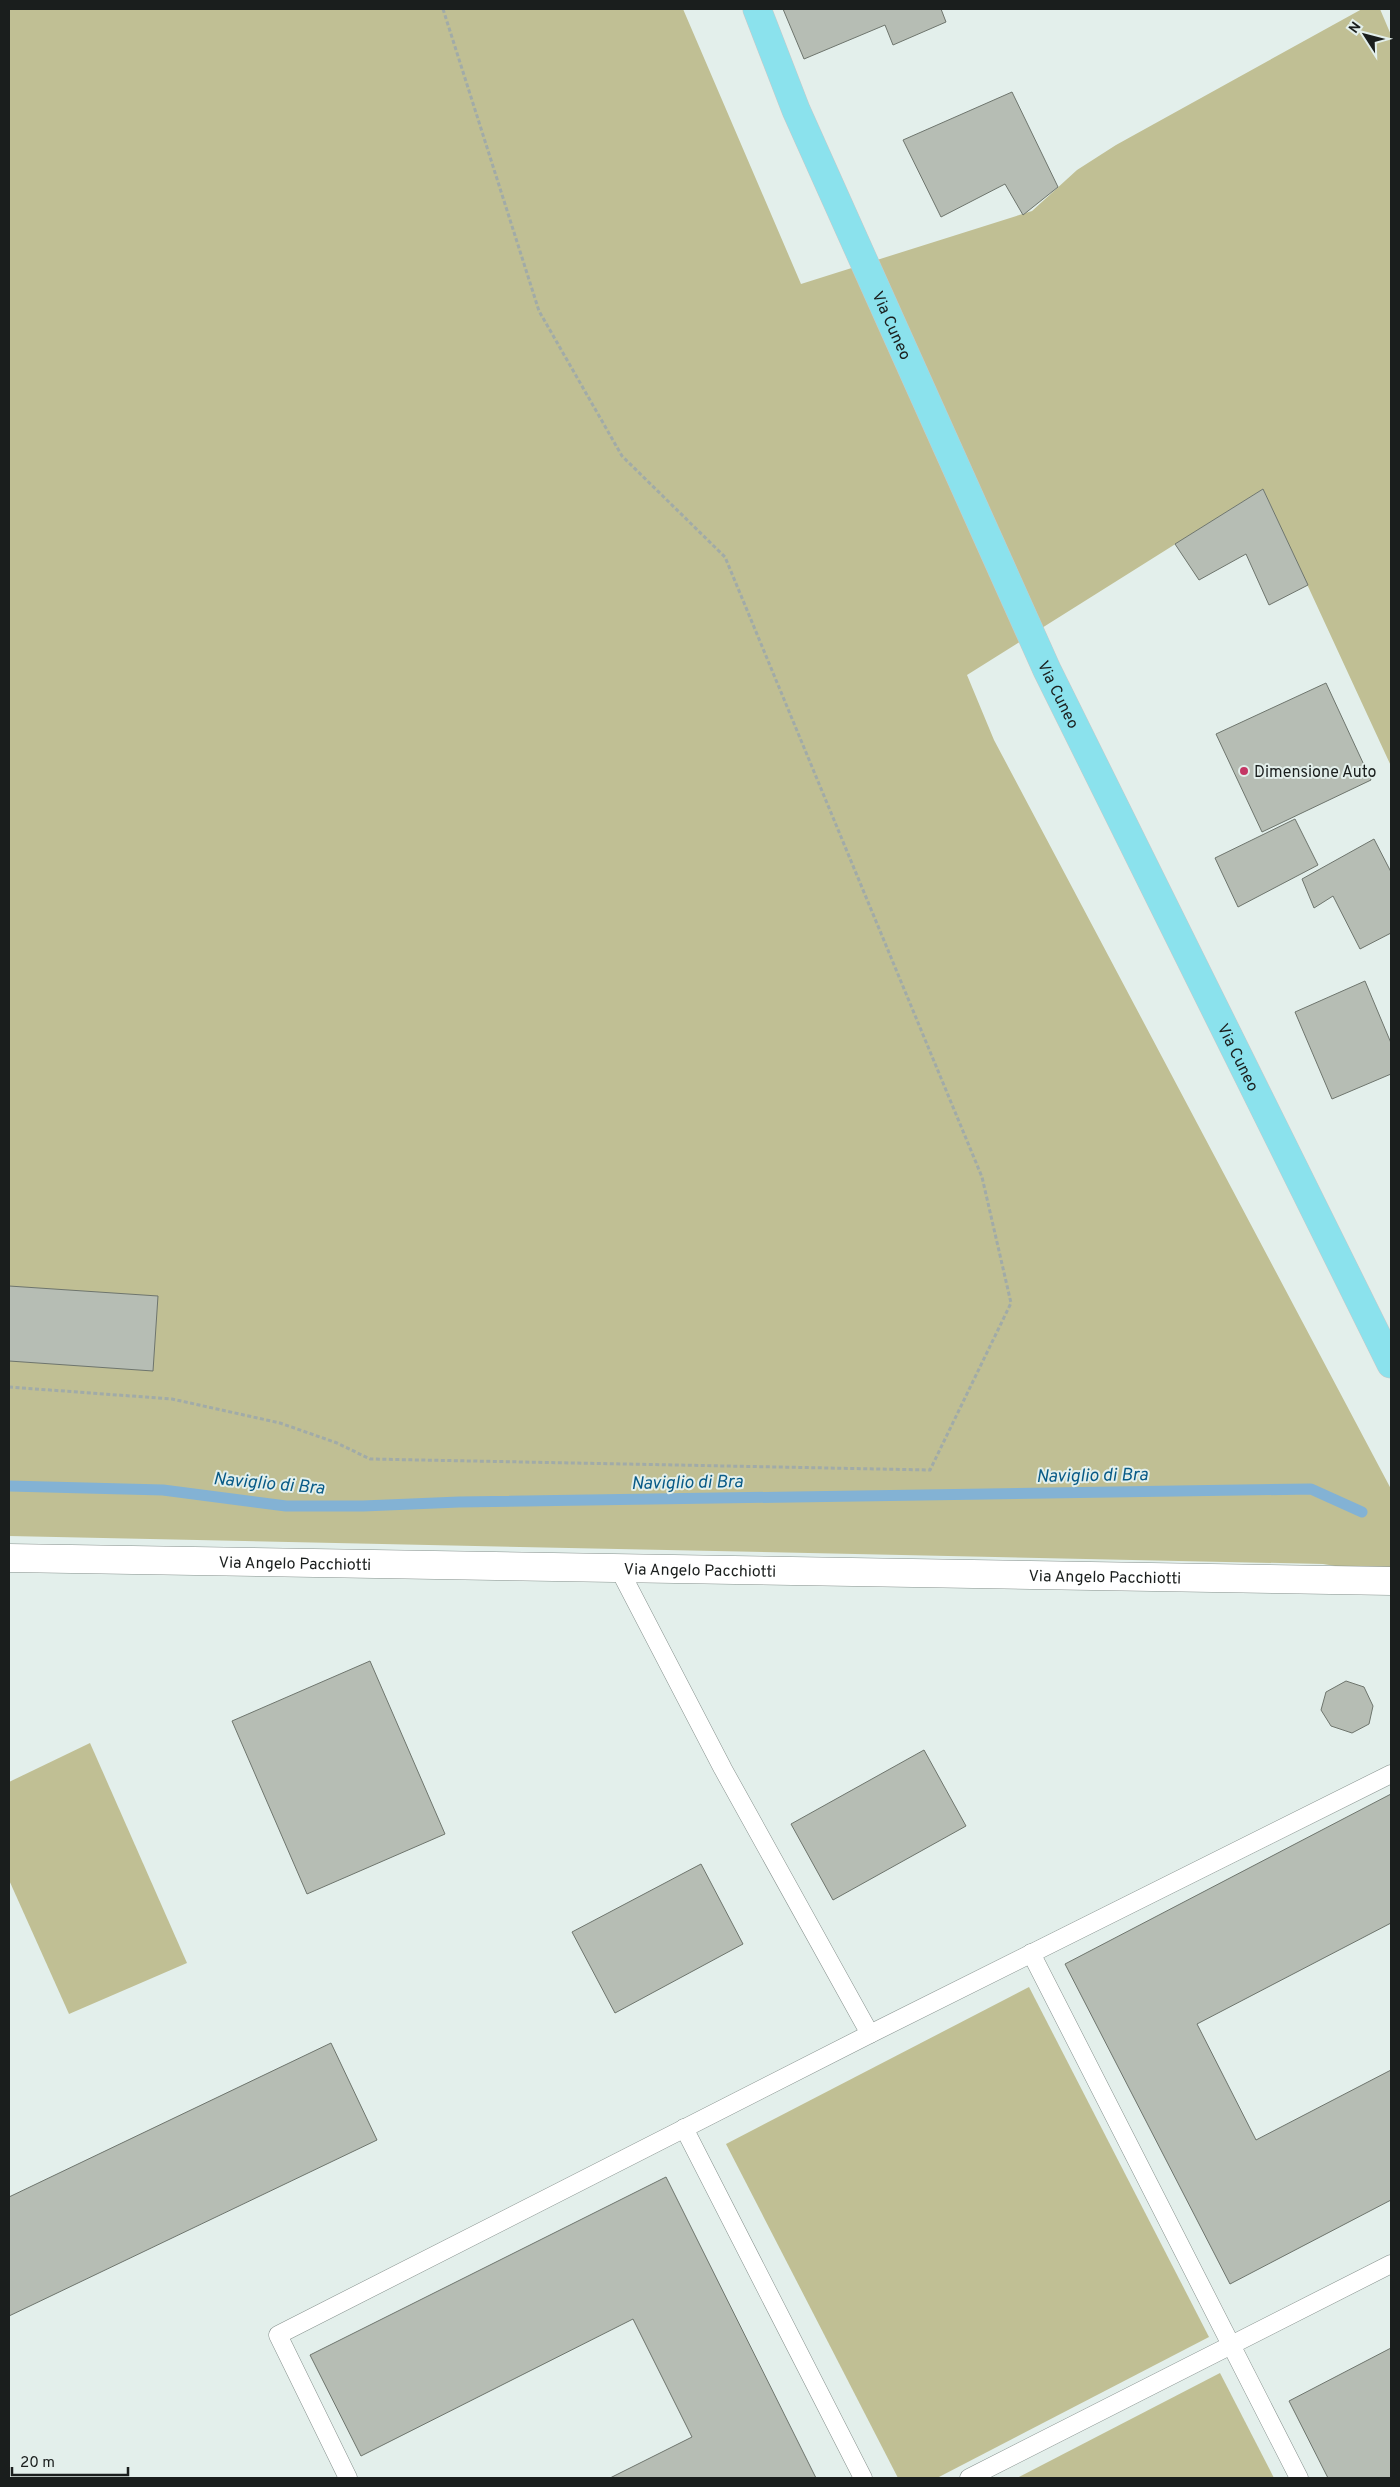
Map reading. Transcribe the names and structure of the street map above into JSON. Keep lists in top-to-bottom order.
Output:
{
  "streets": {
    "main road": ["Via Cuneo"],
    "street": ["Via Angelo Pacchiotti"]
  },
  "water": ["Naviglio di Bra"],
  "places": ["Dimensione Auto"],
  "scale_bar": "20 m",
  "north": "top left"
}
